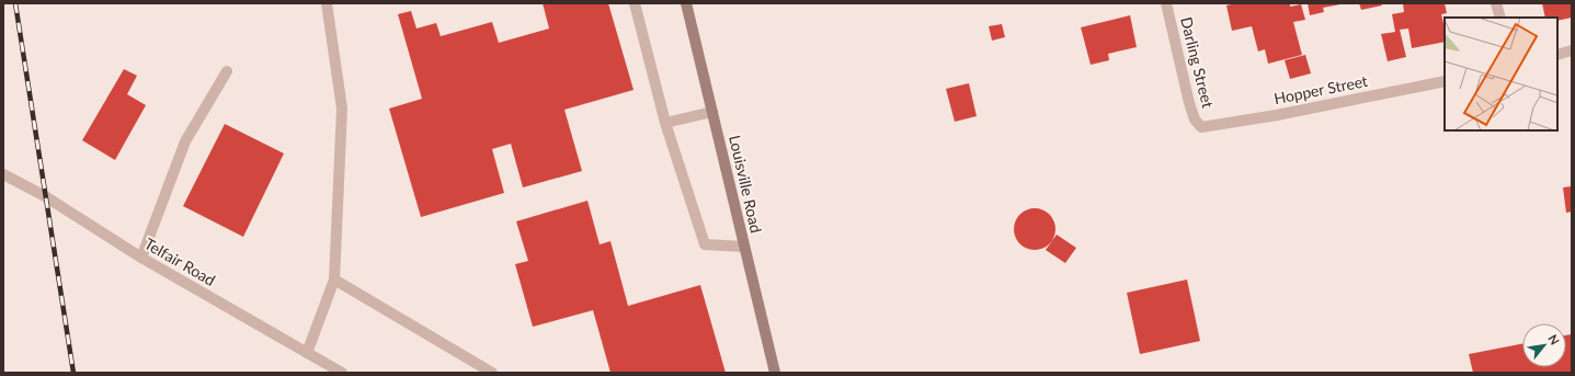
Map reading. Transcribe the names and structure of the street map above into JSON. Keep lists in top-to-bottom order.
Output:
{
  "streets": {
    "main road": ["Louisville Road"],
    "street": ["Darling Street", "Hopper Street", "Telfair Road"]
  },
  "crossings": [
    ["Darling Street", "Hopper Street"]
  ],
  "north": "top right"
}
